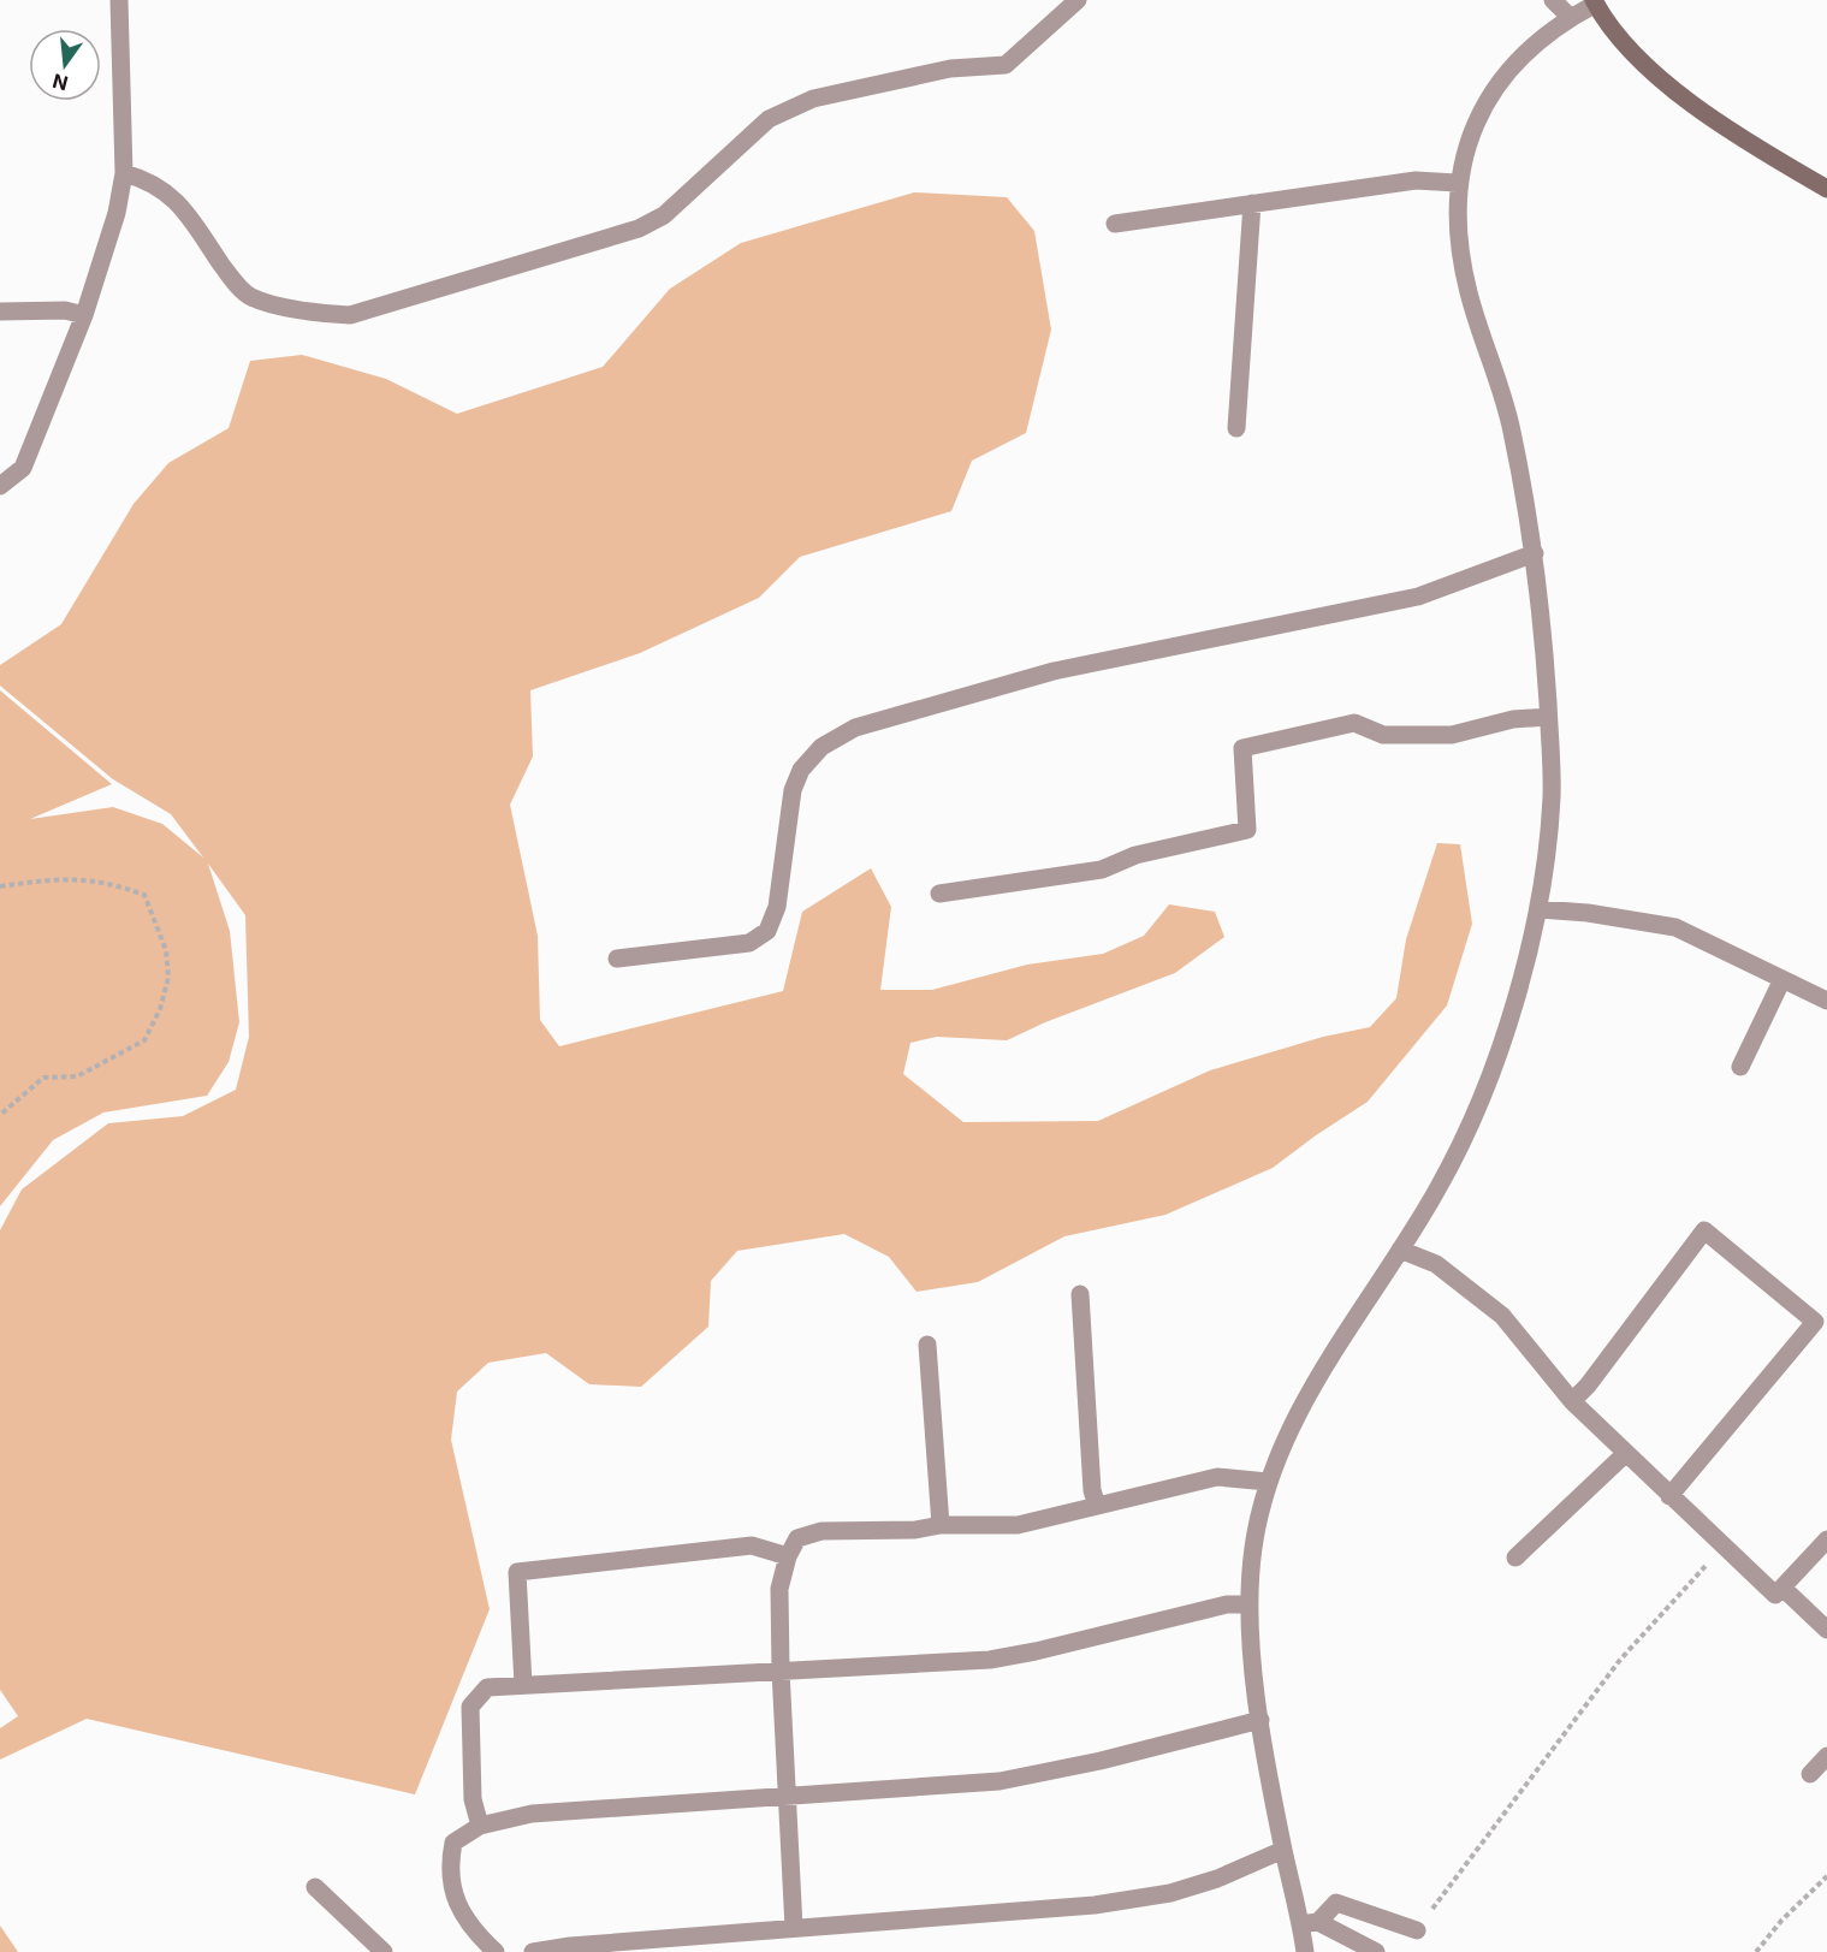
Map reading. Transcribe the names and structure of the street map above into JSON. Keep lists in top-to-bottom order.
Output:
{
  "north": "bottom"
}
